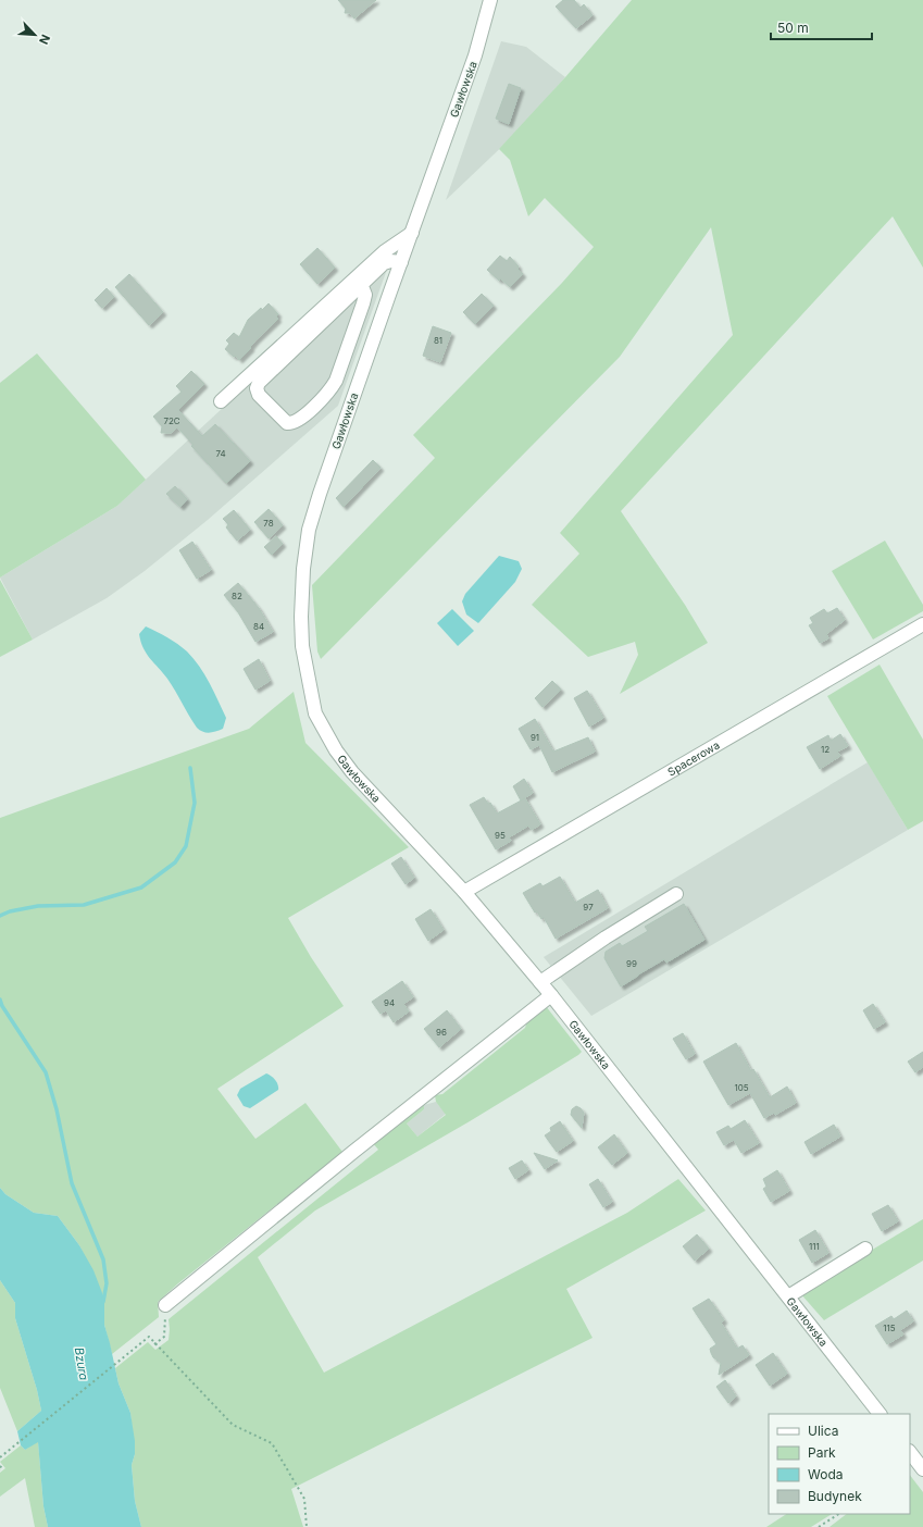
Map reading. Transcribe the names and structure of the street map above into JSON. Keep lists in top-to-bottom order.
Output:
{
  "streets": {
    "street": ["Gawłowska", "Spacerowa"]
  },
  "crossings": [
    ["Gawłowska", "Spacerowa"]
  ],
  "water": ["Bzura"],
  "house_numbers": [
    "81",
    "72C",
    "74",
    "78",
    "82",
    "84",
    "91",
    "12",
    "95",
    "97",
    "99",
    "94",
    "96",
    "105",
    "111",
    "115"
  ],
  "legend": [
    "Ulica",
    "Park",
    "Woda",
    "Budynek"
  ],
  "scale_bar": "50 m",
  "north": "bottom right"
}
